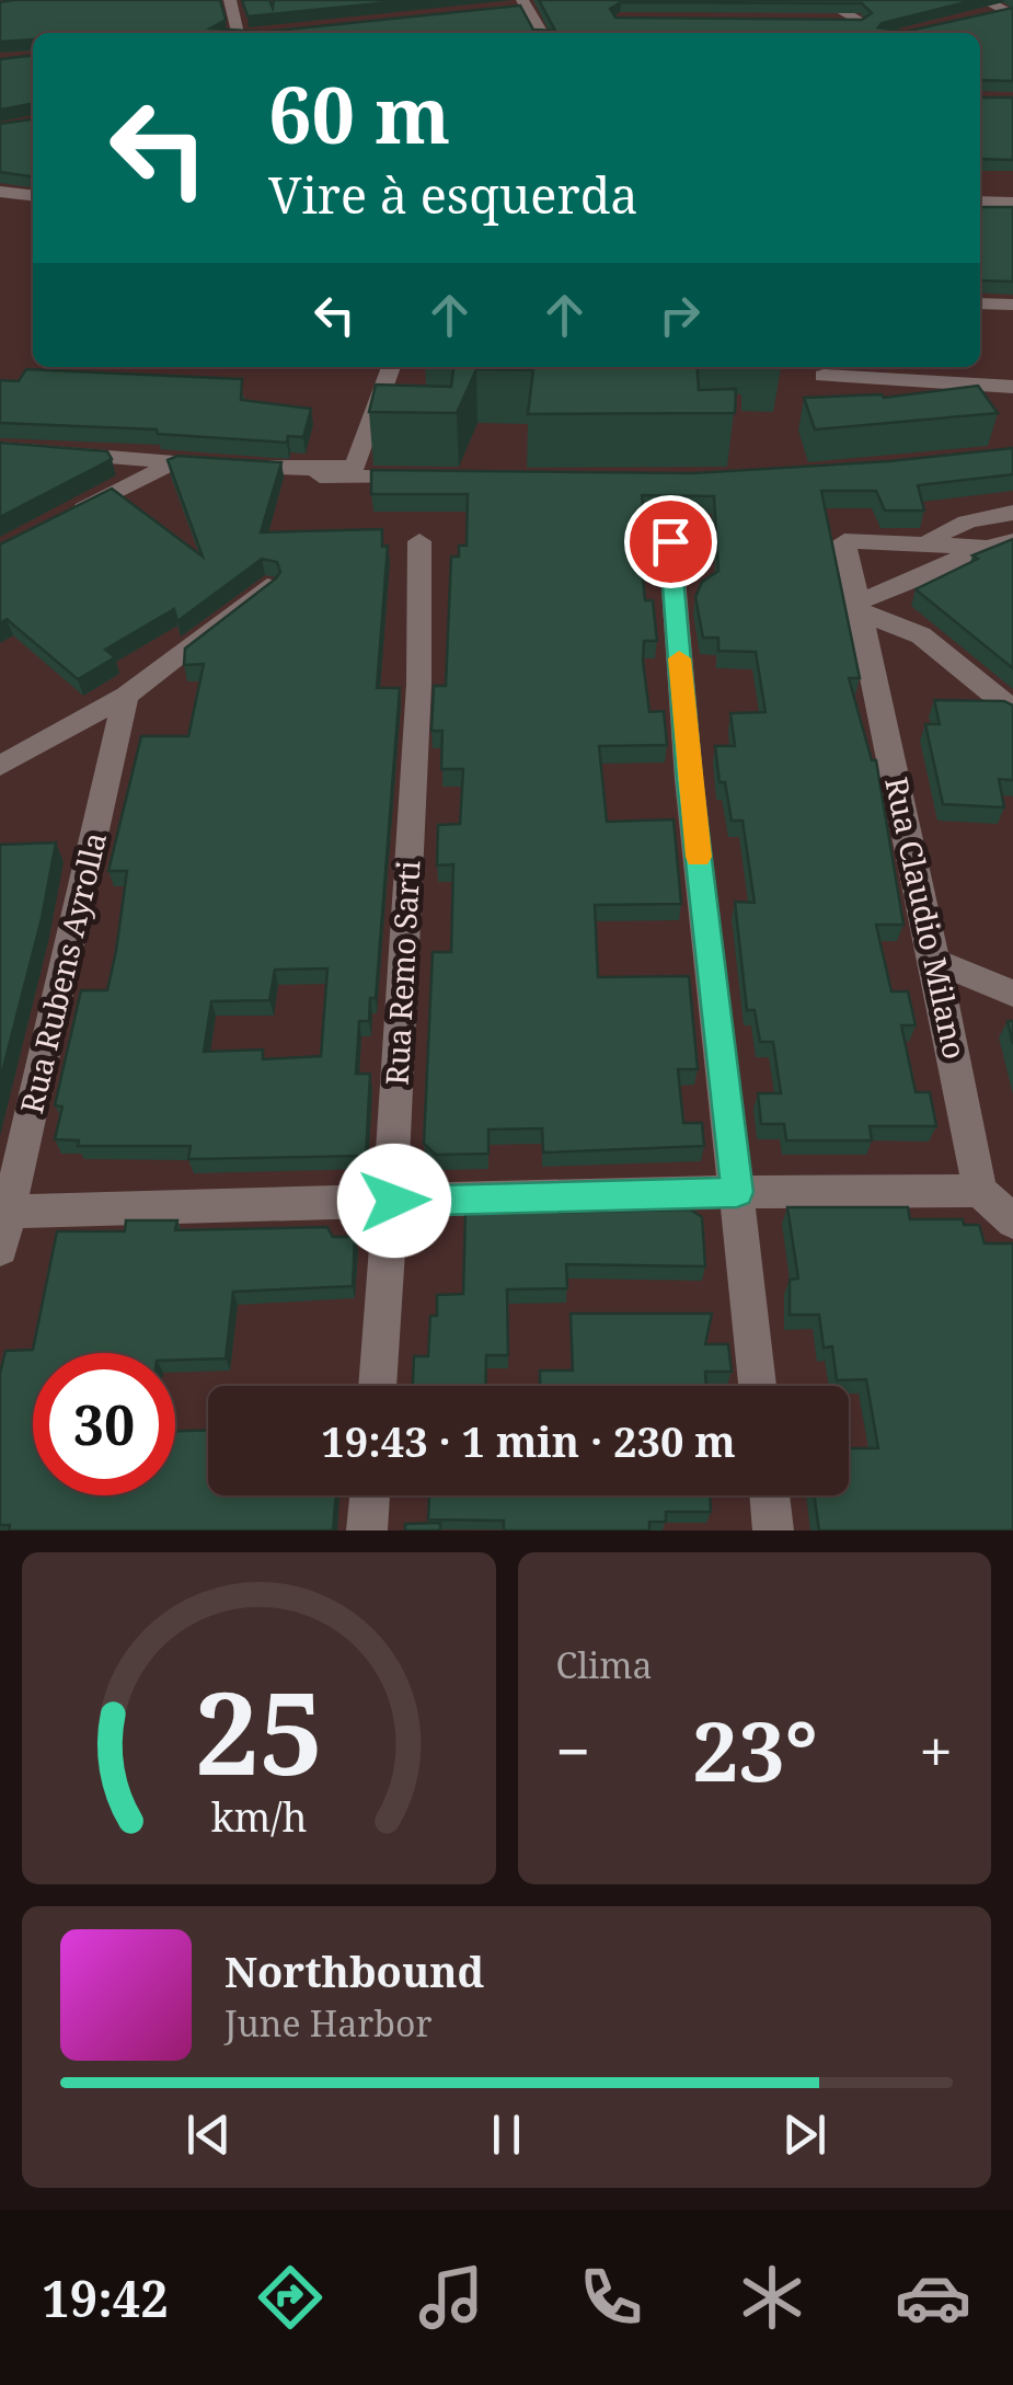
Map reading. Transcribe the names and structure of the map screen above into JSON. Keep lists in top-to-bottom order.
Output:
{
  "streets": {
    "street": ["Rua Claudio Milano", "Rua Rubens Ayrolla", "Rua Remo Sarti"]
  },
  "page": {
    "turn": ["60 m", "Vire à esquerda"],
    "limit": "30",
    "trip": "19:43 · 1 min · 230 m",
    "tile": "Clima",
    "heat": ["−", "23°", "+"],
    "song": ["Northbound", "June Harbor"],
    "tabs": "19:42",
    "gauge": ["25", "km/h"]
  }
}
